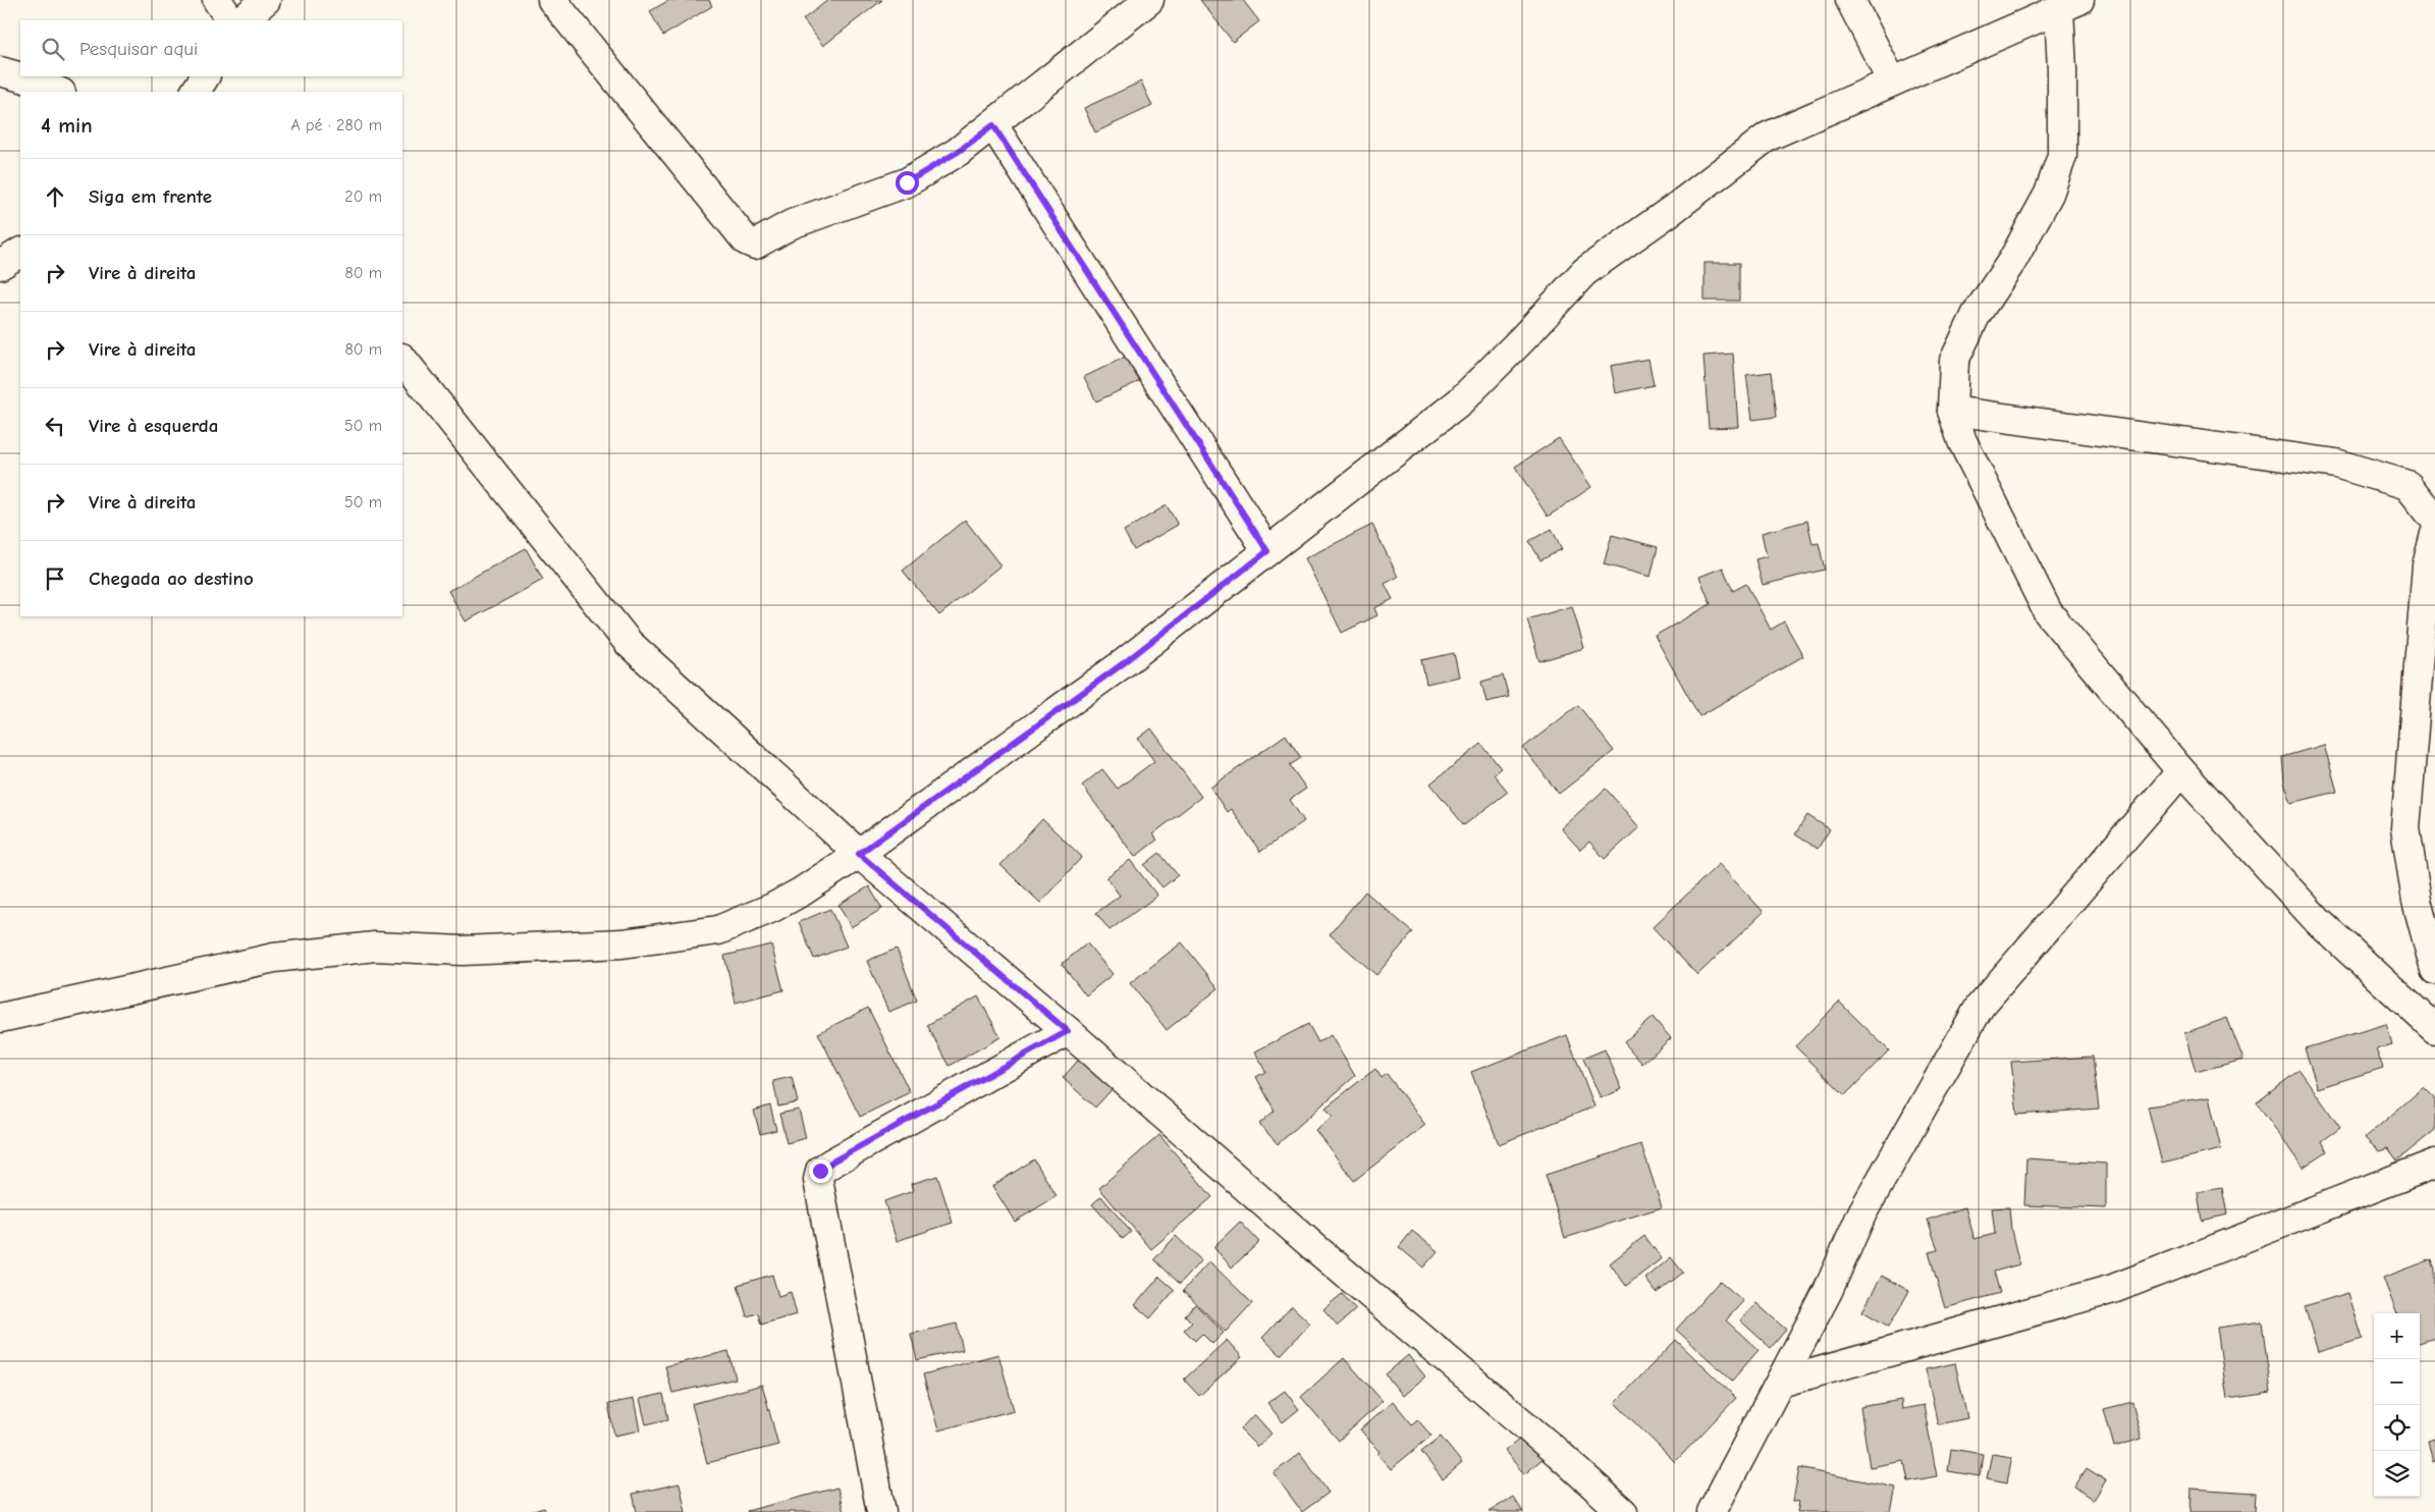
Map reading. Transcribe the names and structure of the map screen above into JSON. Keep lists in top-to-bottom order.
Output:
{
  "page": {
    "search": "Pesquisar aqui",
    "heading": ["4 min", "A pé · 280 m"],
    "list": [
      ["Siga em frente", "20 m"],
      ["Vire à direita", "80 m"],
      ["Vire à direita", "80 m"],
      ["Vire à esquerda", "50 m"],
      ["Vire à direita", "50 m"],
      "Chegada ao destino"
    ],
    "map_buttons": ["+", "−"]
  }
}
